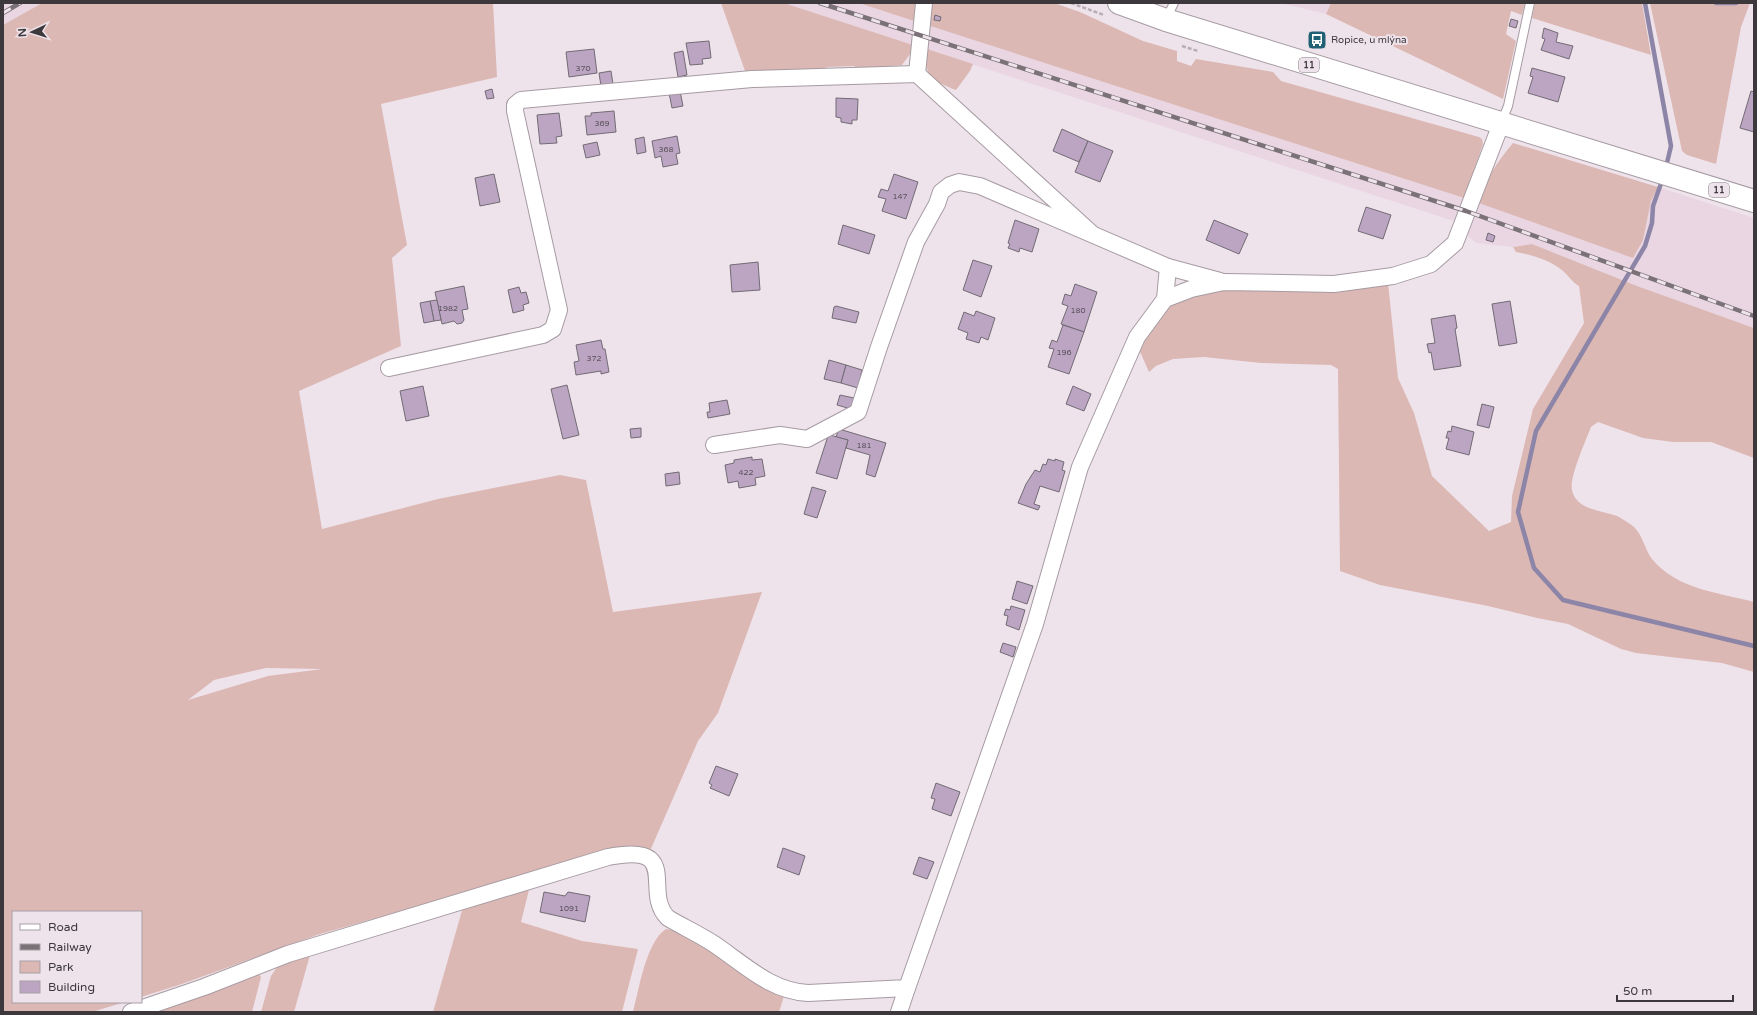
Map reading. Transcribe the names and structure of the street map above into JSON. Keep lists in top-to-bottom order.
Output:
{
  "streets": {
    "main road": ["11"]
  },
  "places": {
    "bus stop": ["Ropice, u mlýna"]
  },
  "house_numbers": [
    "370",
    "369",
    "368",
    "147",
    "1982",
    "180",
    "196",
    "372",
    "181",
    "422",
    "1091"
  ],
  "legend": [
    "Road",
    "Railway",
    "Park",
    "Building"
  ],
  "scale_bar": "50 m",
  "north": "left"
}
